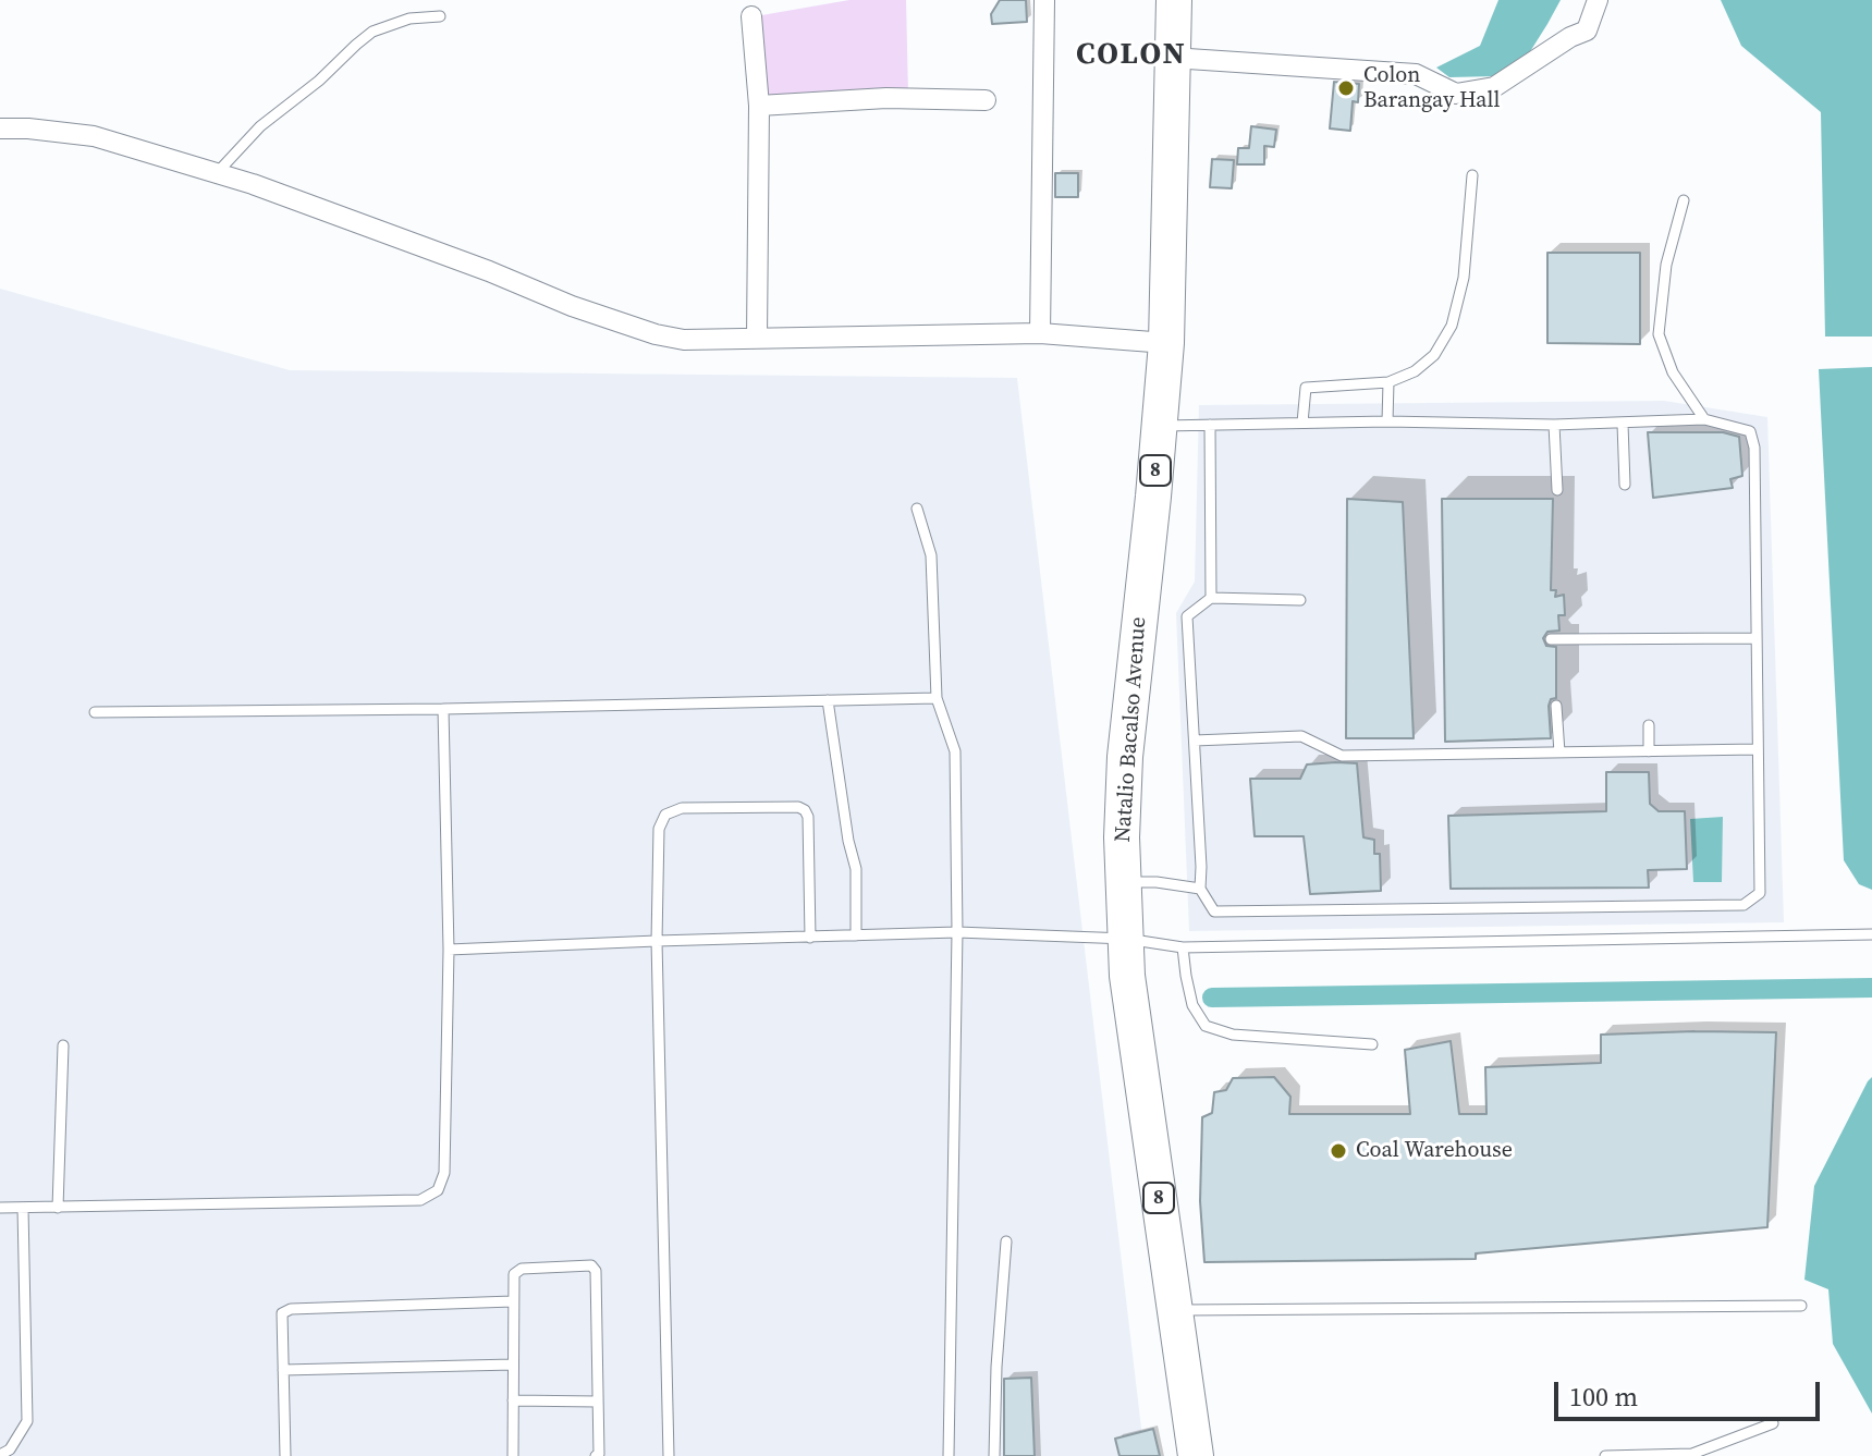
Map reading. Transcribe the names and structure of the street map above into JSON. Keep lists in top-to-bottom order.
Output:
{
  "streets": {
    "highway": ["8", "Natalio Bacalso Avenue"]
  },
  "districts": ["COLON"],
  "places": ["Colon Barangay Hall", "Coal Warehouse"],
  "scale_bar": "100 m"
}
